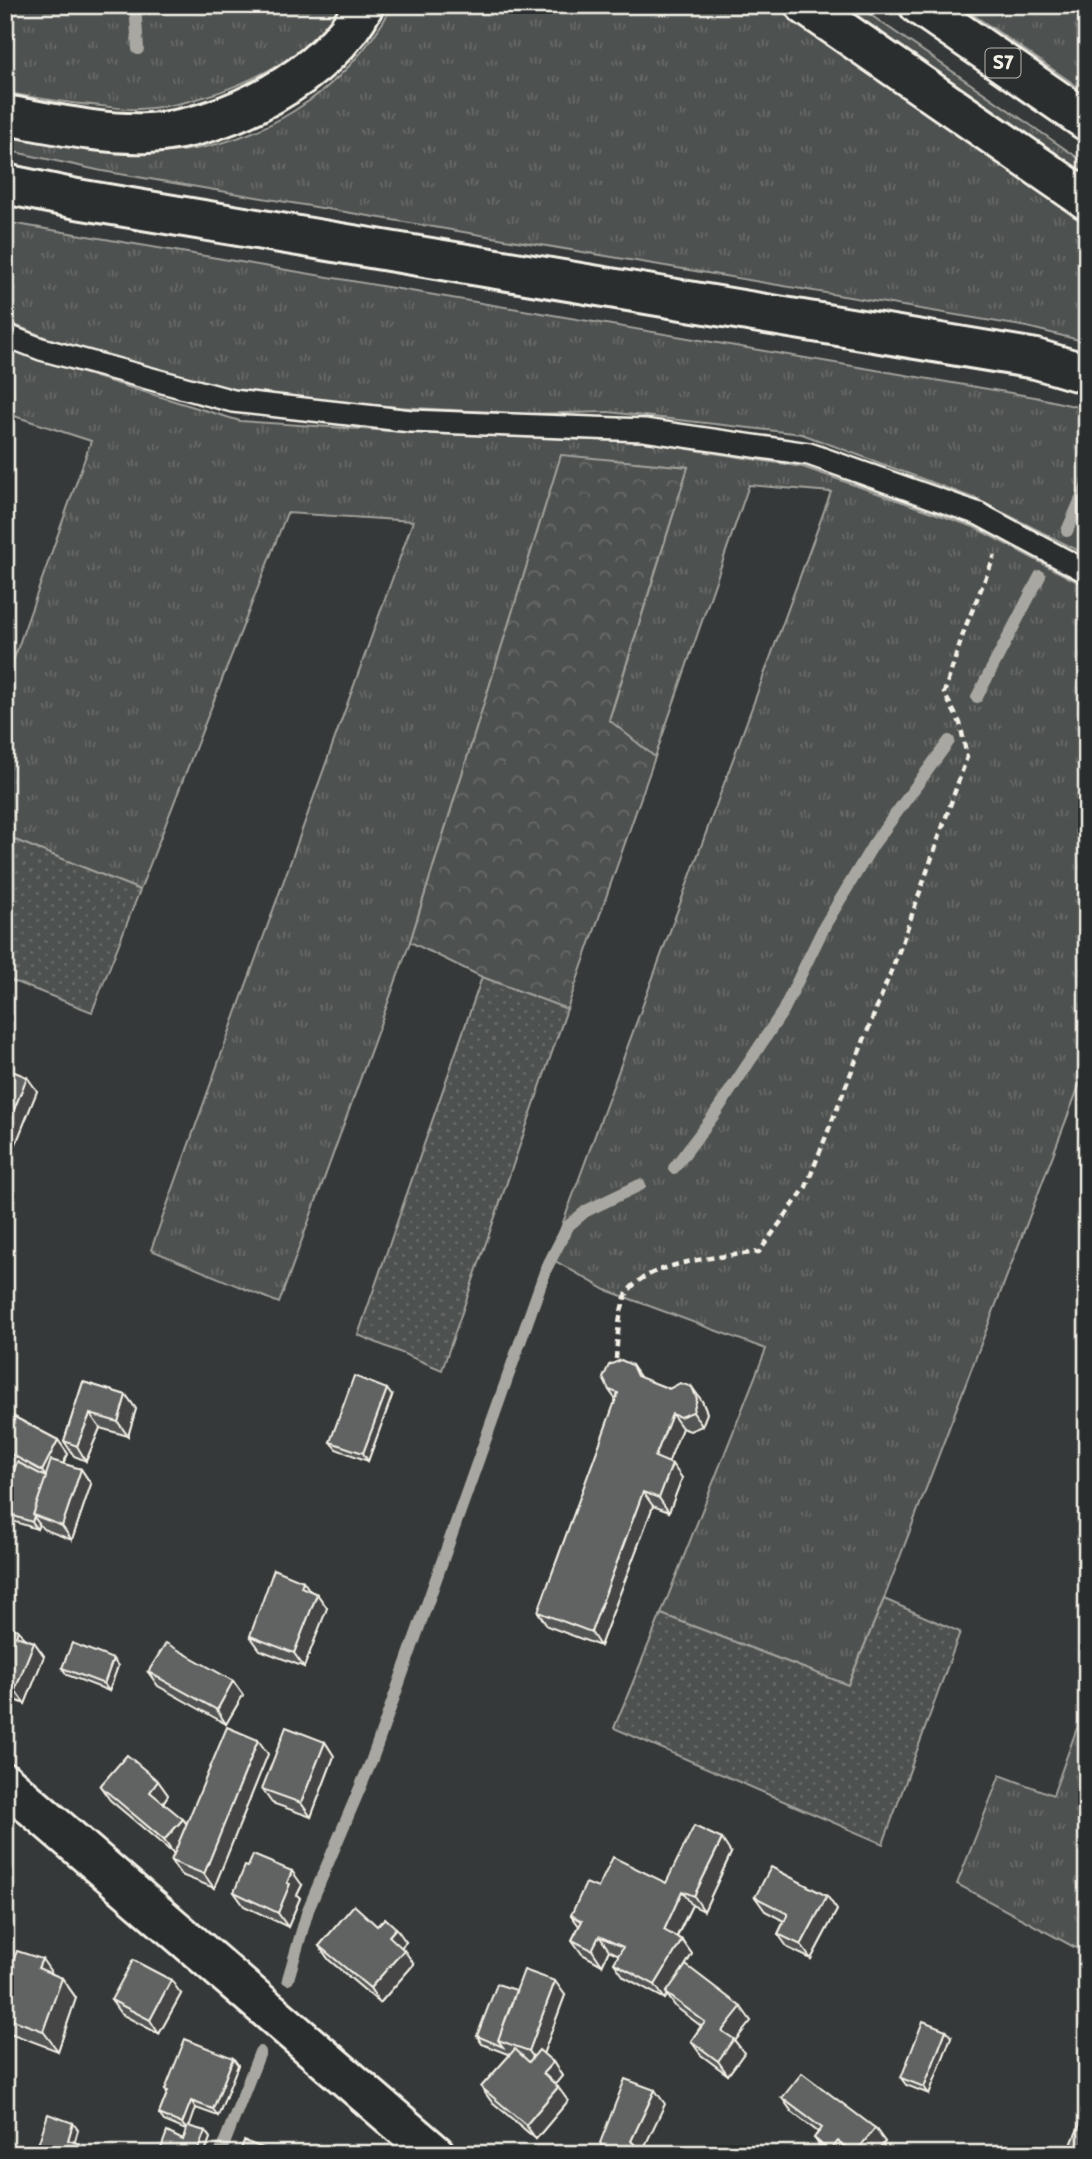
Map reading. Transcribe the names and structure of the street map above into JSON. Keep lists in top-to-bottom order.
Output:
{
  "streets": {
    "main road": ["S7"]
  }
}
